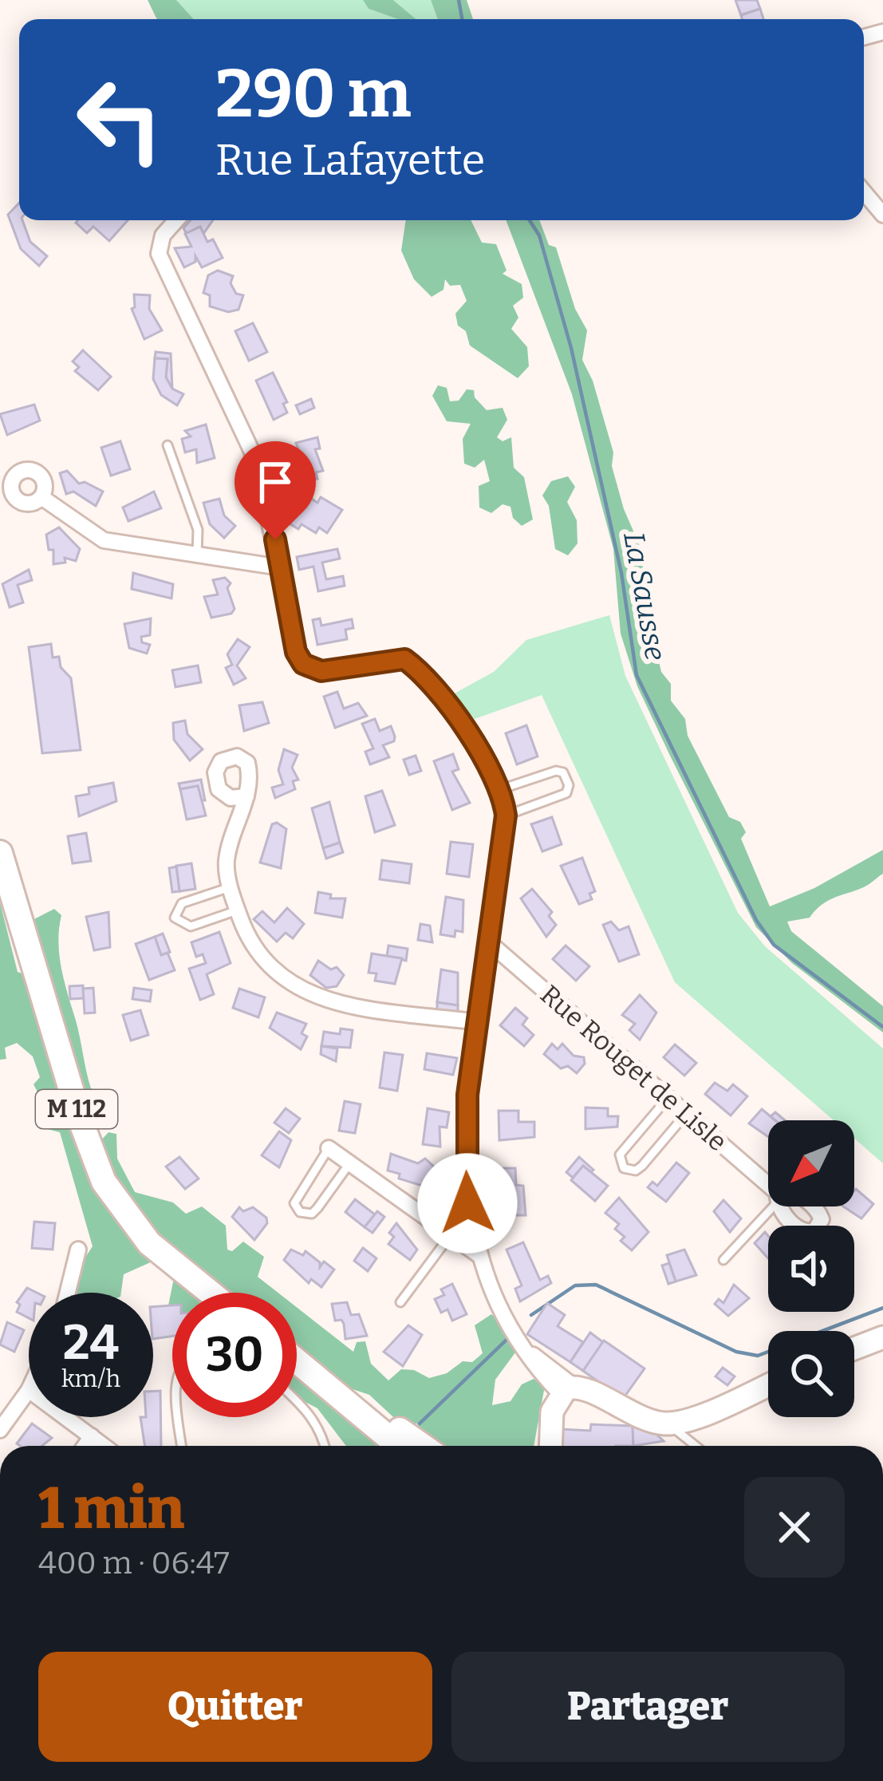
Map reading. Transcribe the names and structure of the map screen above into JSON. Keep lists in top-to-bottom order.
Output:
{
  "streets": {
    "main road": ["M 112"],
    "street": ["Rue Rouget de Lisle"]
  },
  "water": ["La Sausse"],
  "north": "bottom left",
  "page": {
    "turn": ["290 m", "Rue Lafayette"],
    "speed": "24 km/h",
    "limit": "30",
    "heading": ["1 min", "400 m · 06:47"],
    "buttons": ["Quitter", "Partager"]
  }
}
